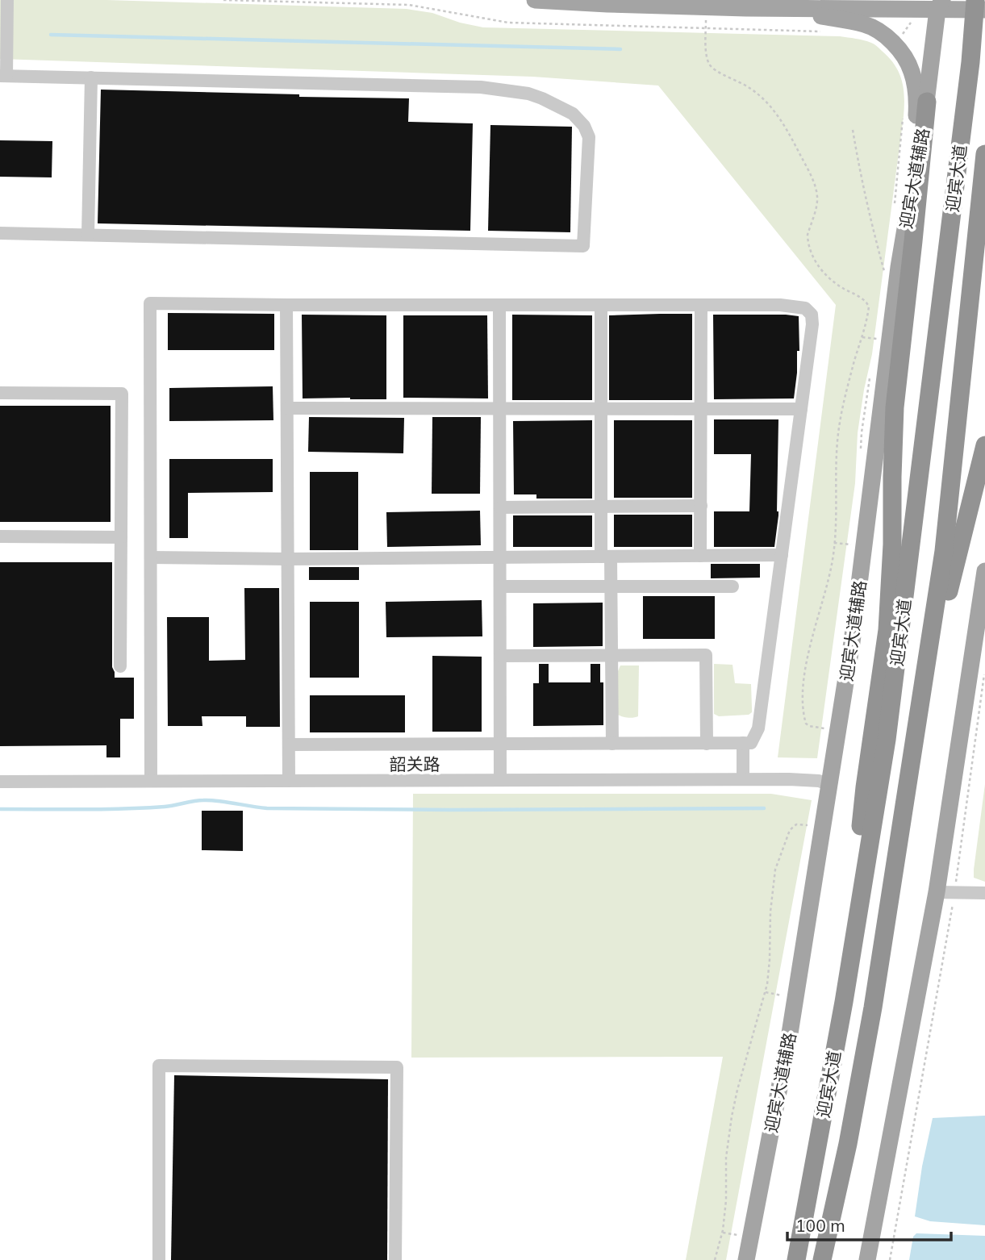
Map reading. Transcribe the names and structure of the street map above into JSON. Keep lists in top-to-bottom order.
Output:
{
  "streets": {
    "highway": ["迎宾大道"],
    "main road": ["迎宾大道辅路"],
    "street": ["韶关路"]
  },
  "crossings": [
    ["迎宾大道辅路", "韶关路"]
  ],
  "scale_bar": "100 m"
}
